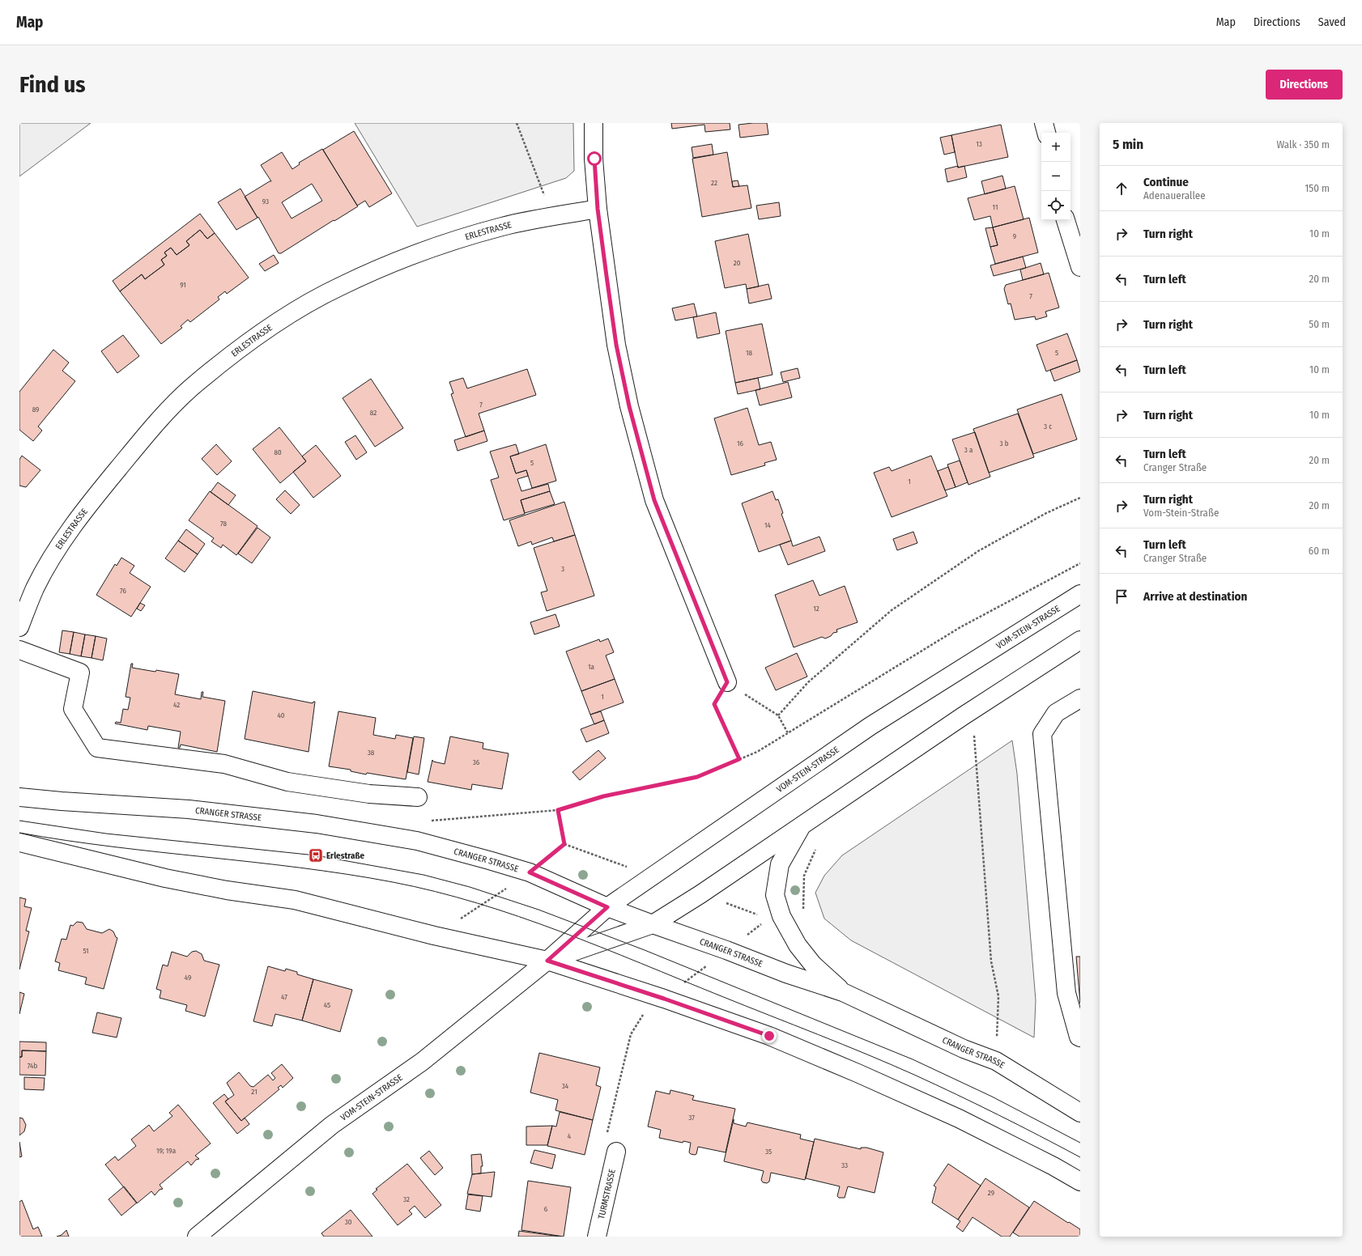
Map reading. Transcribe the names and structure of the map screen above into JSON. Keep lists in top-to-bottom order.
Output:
{
  "streets": {
    "main road": [
      "ERLESTRASSE",
      "VOM-STEIN-STRASSE",
      "CRANGER STRASSE",
      "TURMSTRASSE"
    ]
  },
  "crossings": [
    ["VOM-STEIN-STRASSE", "CRANGER STRASSE"]
  ],
  "places": {
    "bus stop": ["Erlestraße"]
  },
  "house_numbers": [
    "13",
    "22",
    "93",
    "11",
    "9",
    "20",
    "91",
    "7",
    "18",
    "5",
    "7",
    "89",
    "82",
    "3 c",
    "16",
    "3 b",
    "3 a",
    "80",
    "5",
    "1",
    "78",
    "14",
    "3",
    "76",
    "12",
    "1a",
    "1",
    "42",
    "40",
    "38",
    "36",
    "51",
    "49",
    "47",
    "45",
    "74b",
    "34",
    "21",
    "37",
    "4",
    "19; 19a",
    "35",
    "33",
    "29",
    "32",
    "6",
    "30"
  ],
  "page": {
    "header": "Map",
    "nav": ["Map", "Directions", "Saved"],
    "buttons": "Directions",
    "title": "Find us",
    "heading": ["5 min", "Walk · 350 m"],
    "map_buttons": ["+", "−"],
    "list": [
      ["Continue", "Adenauerallee", "150 m"],
      ["Turn right", "10 m"],
      ["Turn left", "20 m"],
      ["Turn right", "50 m"],
      ["Turn left", "10 m"],
      ["Turn right", "10 m"],
      ["Turn left", "Cranger Straße", "20 m"],
      ["Turn right", "Vom-Stein-Straße", "20 m"],
      ["Turn left", "Cranger Straße", "60 m"],
      "Arrive at destination"
    ]
  }
}
